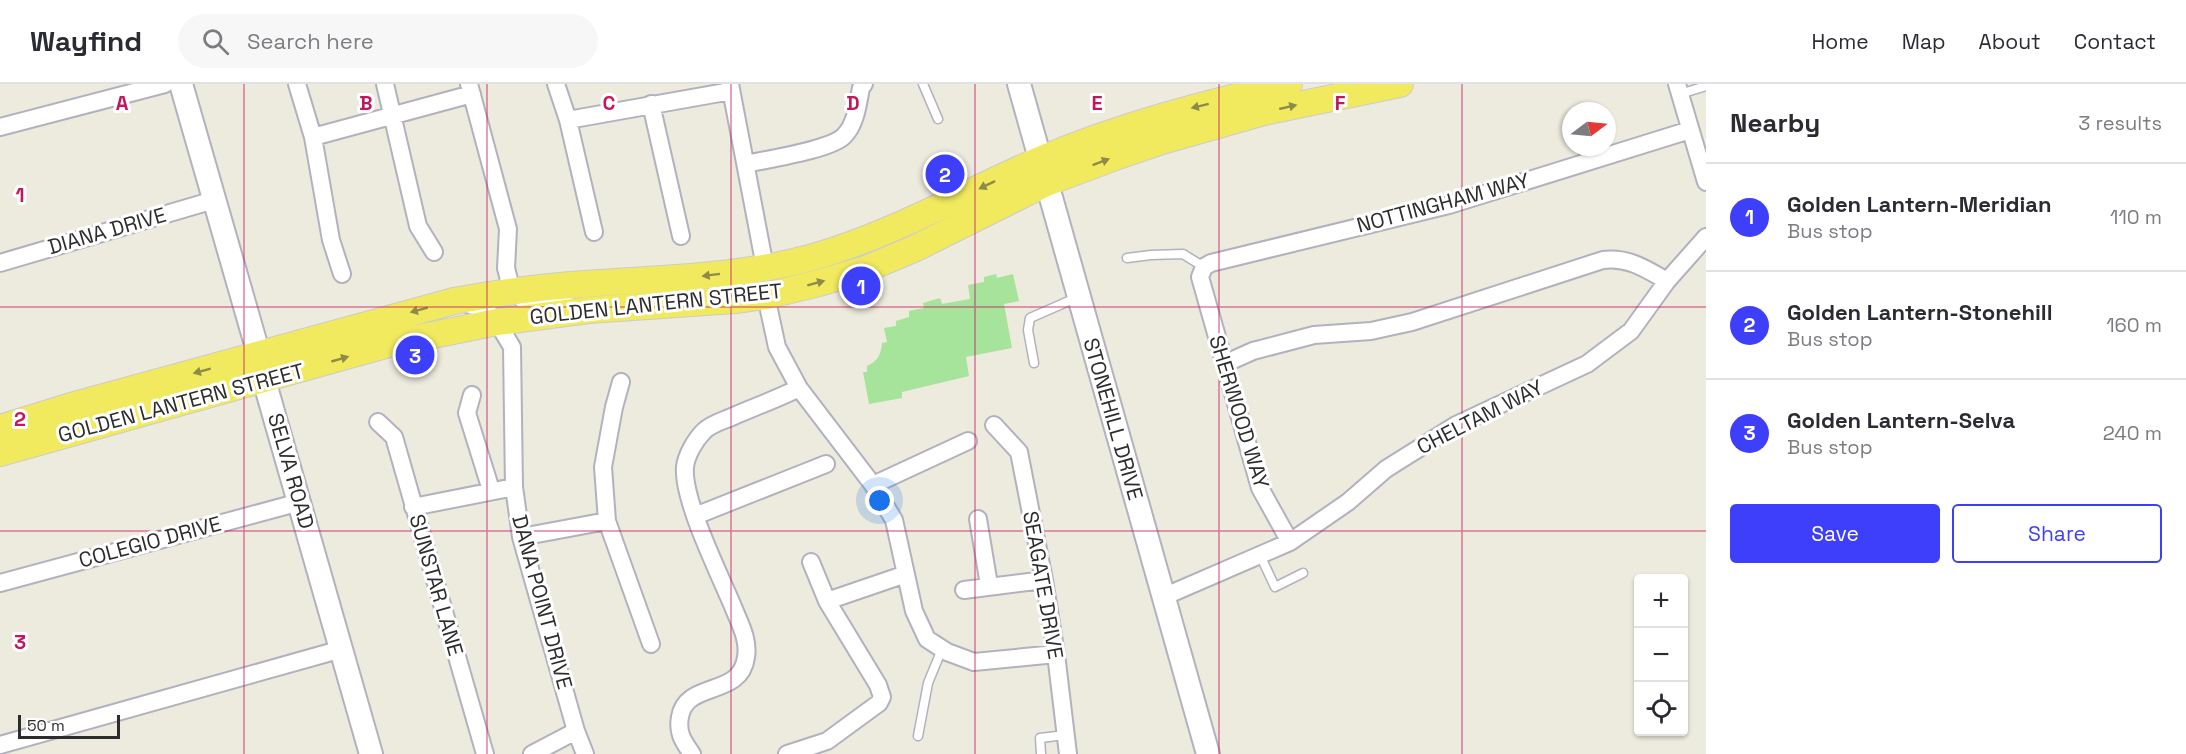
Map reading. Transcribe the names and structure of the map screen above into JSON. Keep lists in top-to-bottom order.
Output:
{
  "streets": {
    "main road": ["GOLDEN LANTERN STREET"],
    "street": [
      "NOTTINGHAM WAY",
      "DIANA DRIVE",
      "SHERWOOD WAY",
      "CHELTAM WAY",
      "STONEHILL DRIVE",
      "SELVA ROAD",
      "COLEGIO DRIVE",
      "SUNSTAR LANE",
      "SEAGATE DRIVE",
      "DANA POINT DRIVE"
    ]
  },
  "crossings": [
    ["NOTTINGHAM WAY", "SHERWOOD WAY"],
    ["DIANA DRIVE", "SELVA ROAD"],
    ["GOLDEN LANTERN STREET", "STONEHILL DRIVE"],
    ["GOLDEN LANTERN STREET", "SELVA ROAD"],
    ["GOLDEN LANTERN STREET", "DANA POINT DRIVE"],
    ["SHERWOOD WAY", "CHELTAM WAY"],
    ["CHELTAM WAY", "STONEHILL DRIVE"],
    ["SELVA ROAD", "COLEGIO DRIVE"]
  ],
  "scale_bar": "50 m",
  "north": "right",
  "page": {
    "header": "Wayfind",
    "search": "Search here",
    "nav": [
      "Home",
      "Map",
      "About",
      "Contact"
    ],
    "heading": ["Nearby", "3 results"],
    "pins": ["2", "1", "3"],
    "list": [
      {
        "mark": "1",
        "name": "Golden Lantern-Meridian",
        "note": "Bus stop",
        "value": "110 m"
      },
      {
        "mark": "2",
        "name": "Golden Lantern-Stonehill",
        "note": "Bus stop",
        "value": "160 m"
      },
      {
        "mark": "3",
        "name": "Golden Lantern-Selva",
        "note": "Bus stop",
        "value": "240 m"
      }
    ],
    "buttons": ["Save", "Share"],
    "map_buttons": ["+", "−"],
    "scale": "50 m"
  },
  "grid": {
    "columns": [
      "A",
      "B",
      "C",
      "D",
      "E",
      "F"
    ],
    "rows": ["1", "2", "3"]
  }
}
